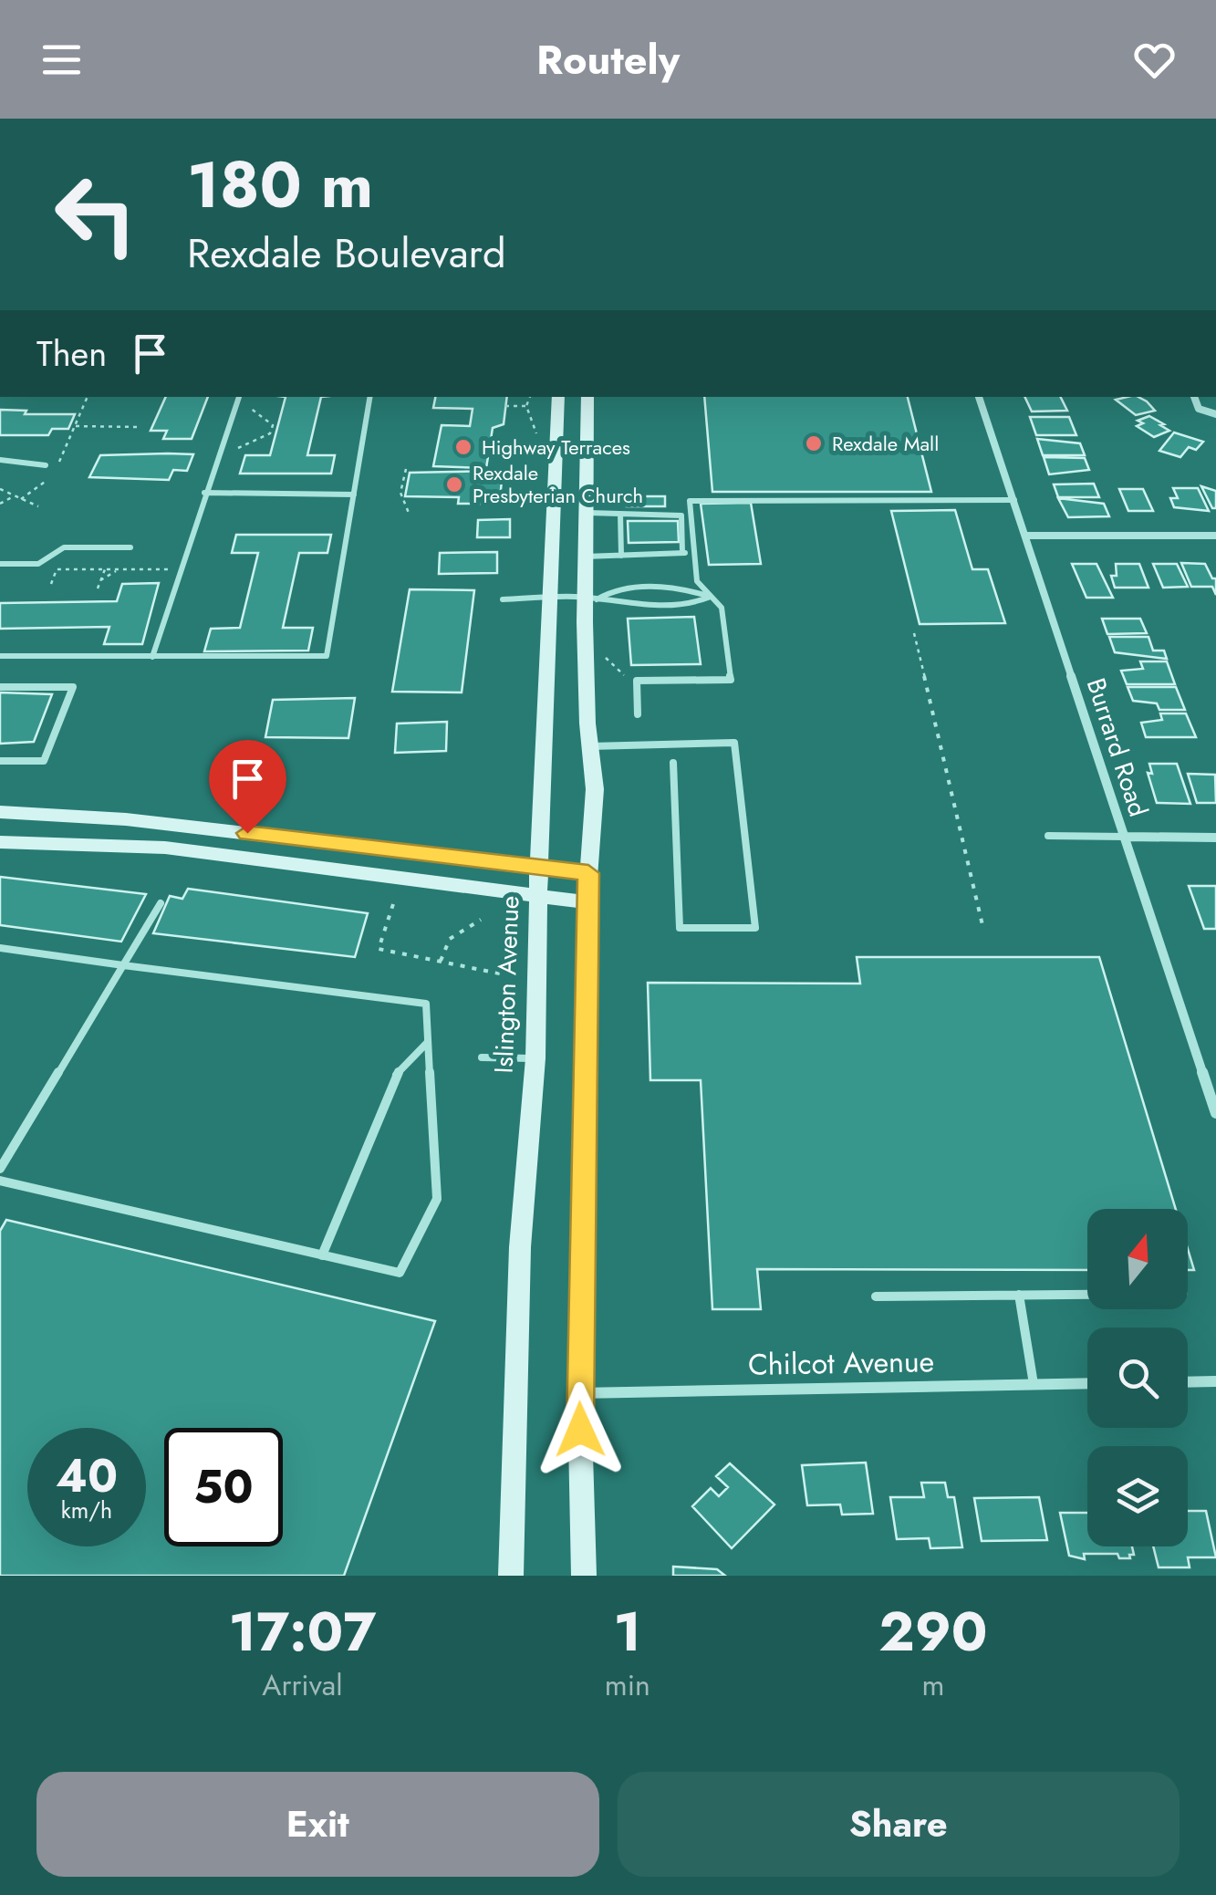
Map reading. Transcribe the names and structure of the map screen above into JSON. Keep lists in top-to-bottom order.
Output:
{
  "streets": {
    "main road": ["Islington Avenue"],
    "street": ["Burrard Road", "Chilcot Avenue"]
  },
  "places": ["Rexdale Mall", "Highway Terraces", "Rexdale Presbyterian Church"],
  "north": "top",
  "page": {
    "header": "Routely",
    "turn": ["180 m", "Rexdale Boulevard"],
    "then": "Then",
    "speed": "40 km/h",
    "limit": "50",
    "eta": [
      "17:07",
      "Arrival",
      "1",
      "min",
      "290",
      "m"
    ],
    "buttons": ["Exit", "Share"]
  }
}
